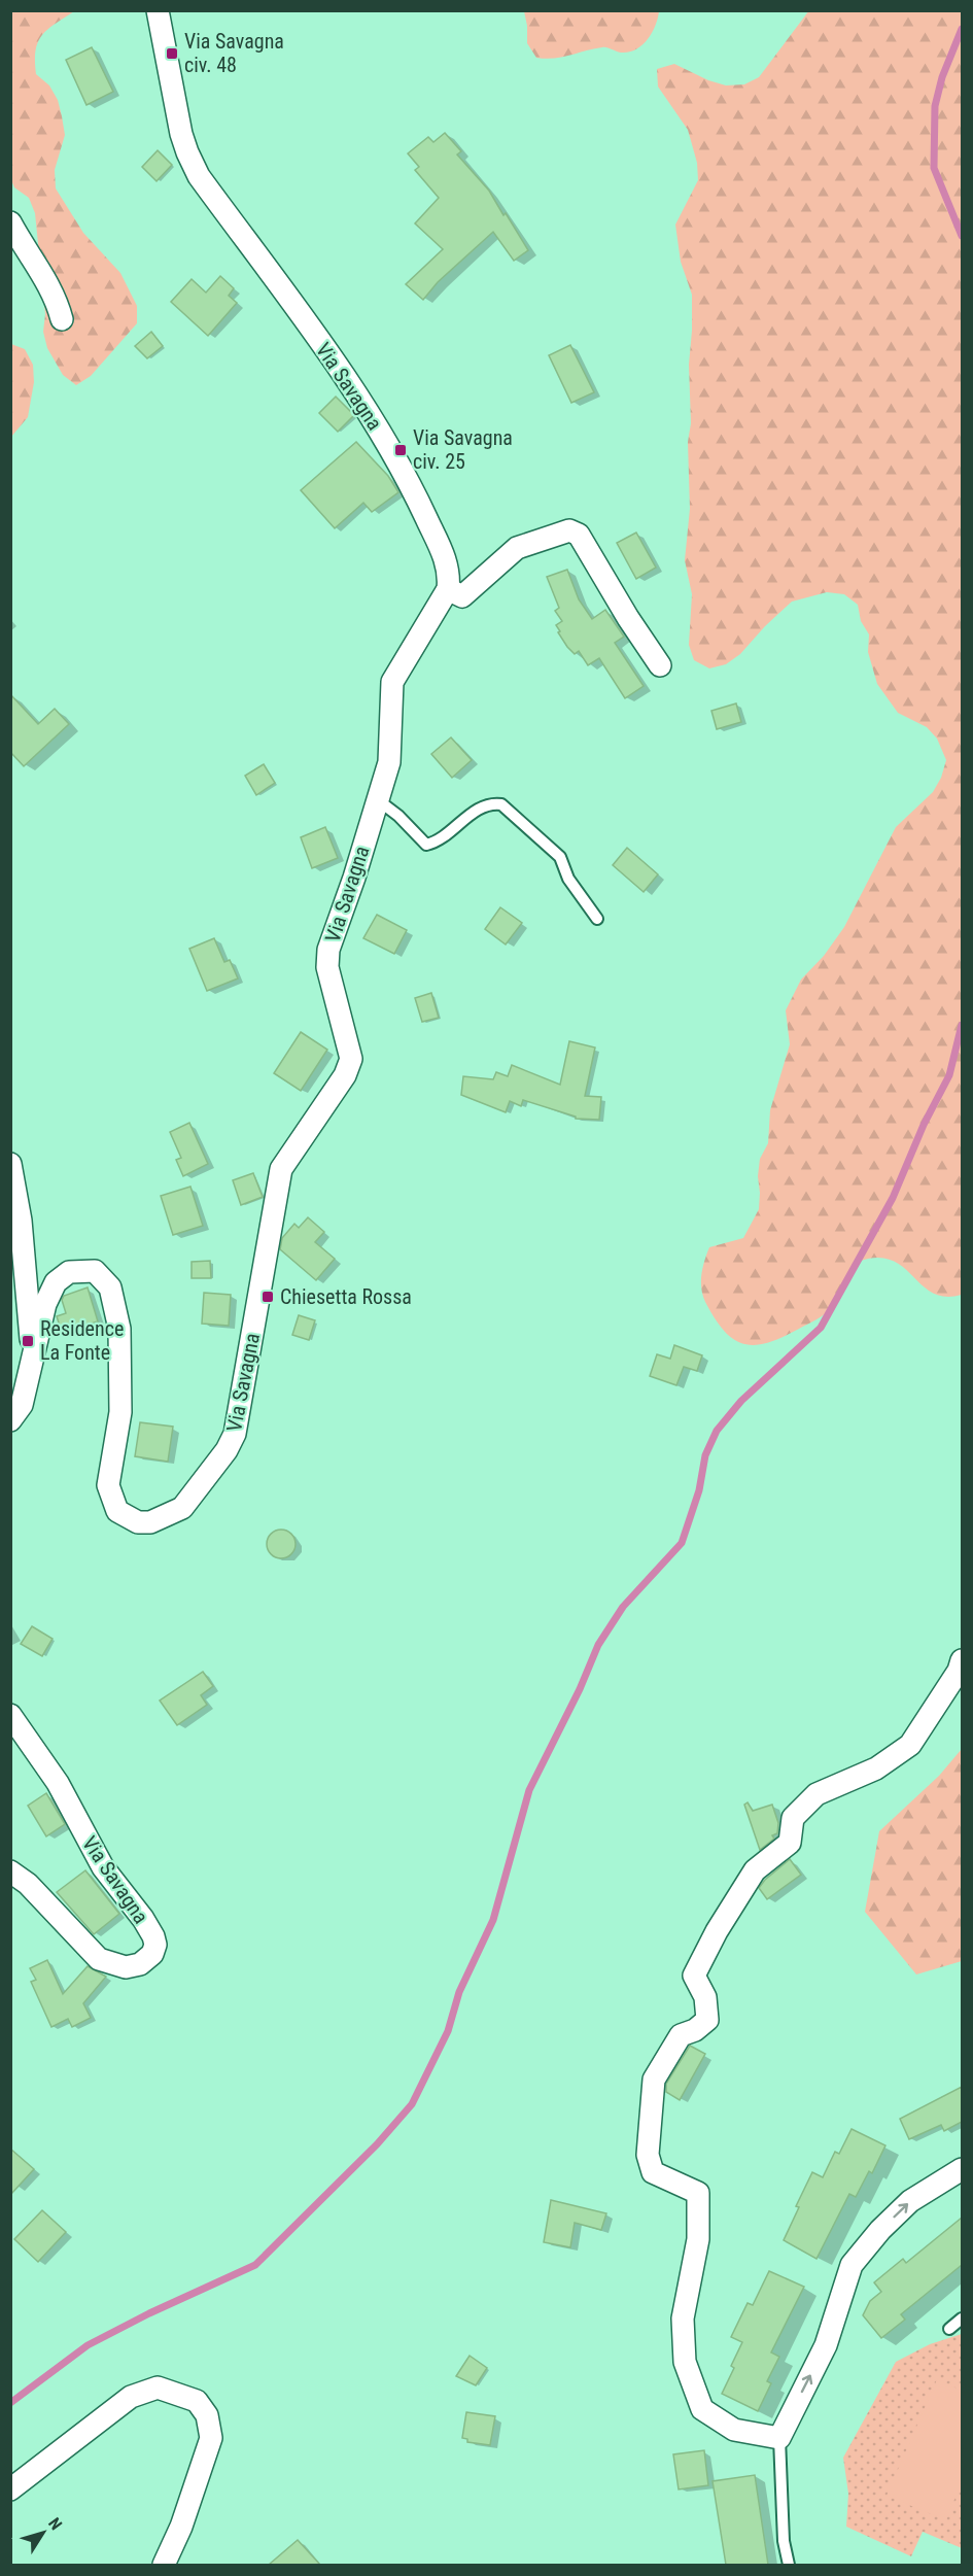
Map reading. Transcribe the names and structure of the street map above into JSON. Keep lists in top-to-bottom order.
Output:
{
  "streets": {
    "street": ["Via Savagna"]
  },
  "places": {
    "transit": [
      "Via Savagna civ. 48",
      "Via Savagna civ. 25",
      "Chiesetta Rossa",
      "Residence La Fonte"
    ]
  },
  "north": "top right"
}
